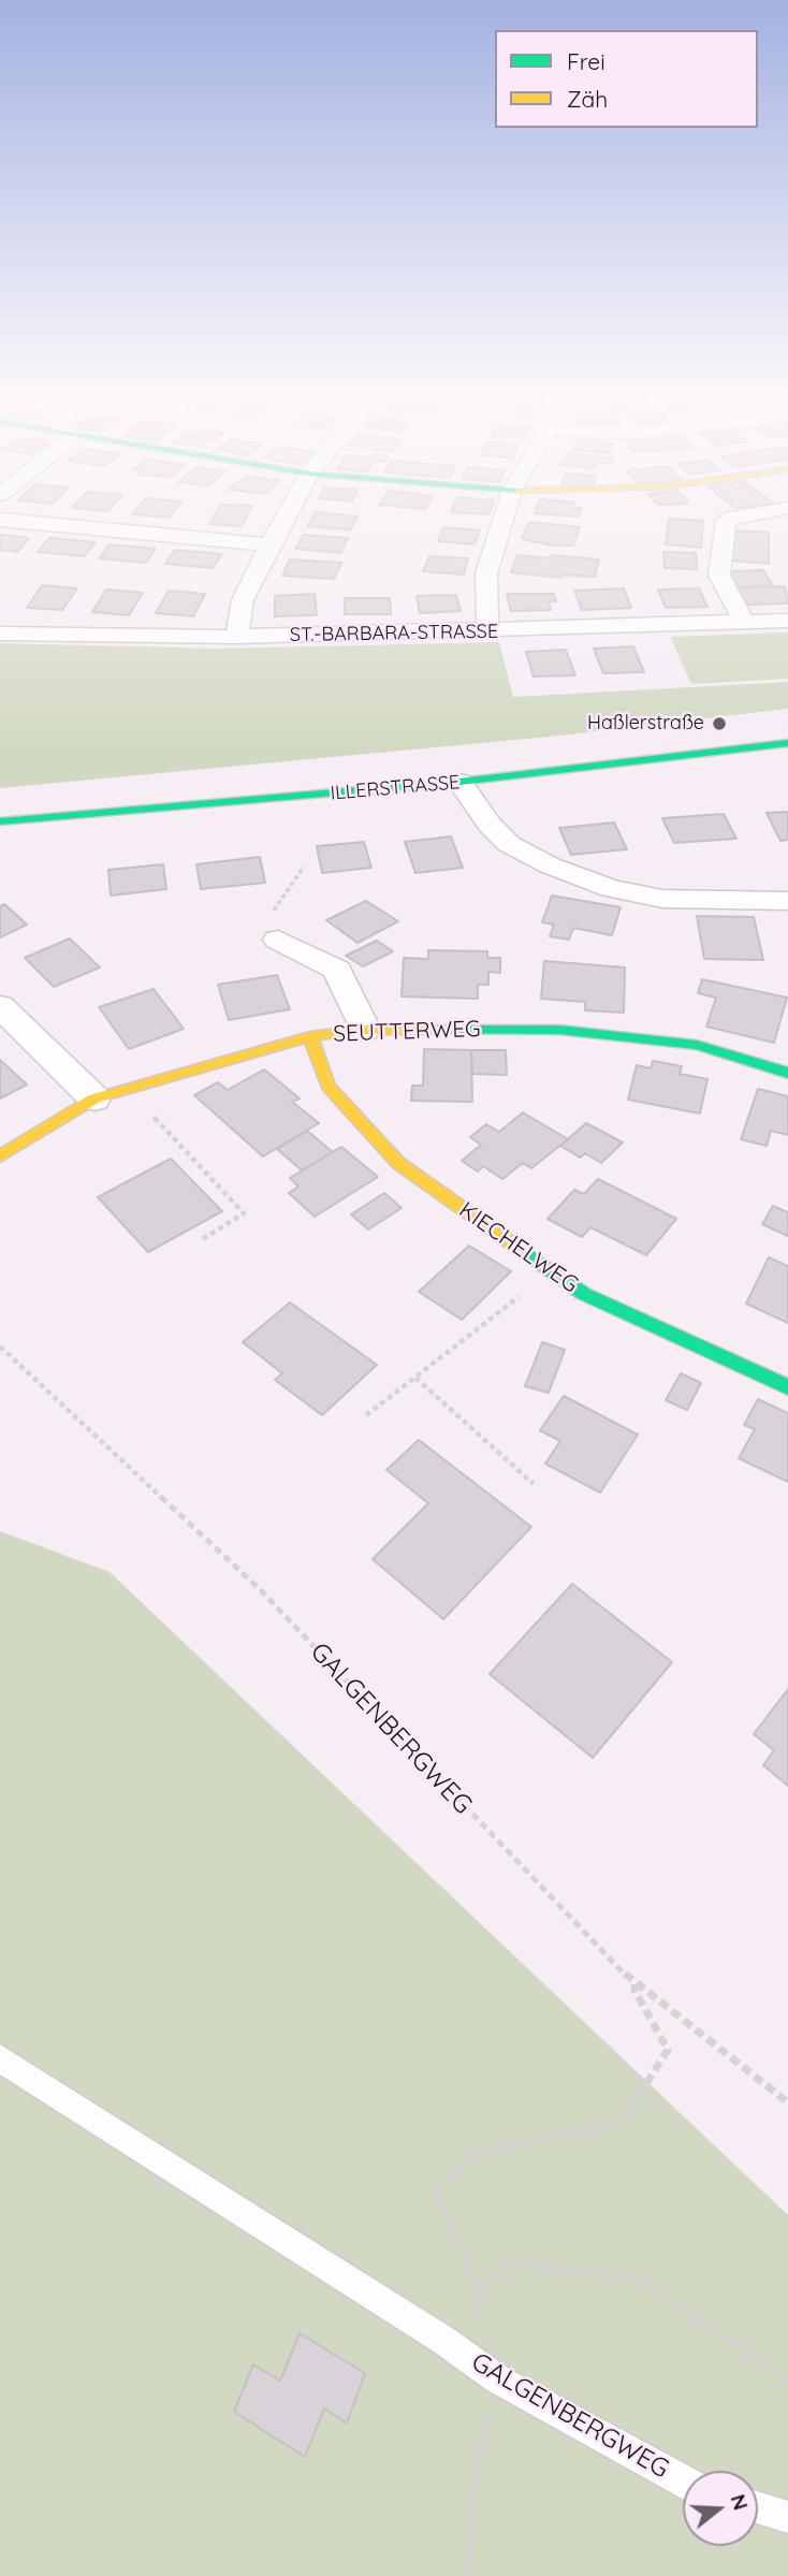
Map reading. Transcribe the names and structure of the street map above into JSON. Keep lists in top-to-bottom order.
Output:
{
  "streets": {
    "street": [
      "ST.-BARBARA-STRASSE",
      "ILLERSTRASSE",
      "SEUTTERWEG",
      "KIECHELWEG"
    ],
    "lane": ["GALGENBERGWEG"]
  },
  "crossings": [
    ["SEUTTERWEG", "KIECHELWEG"]
  ],
  "places": ["Haßlerstraße"],
  "legend": ["Frei", "Zäh"],
  "north": "right"
}
